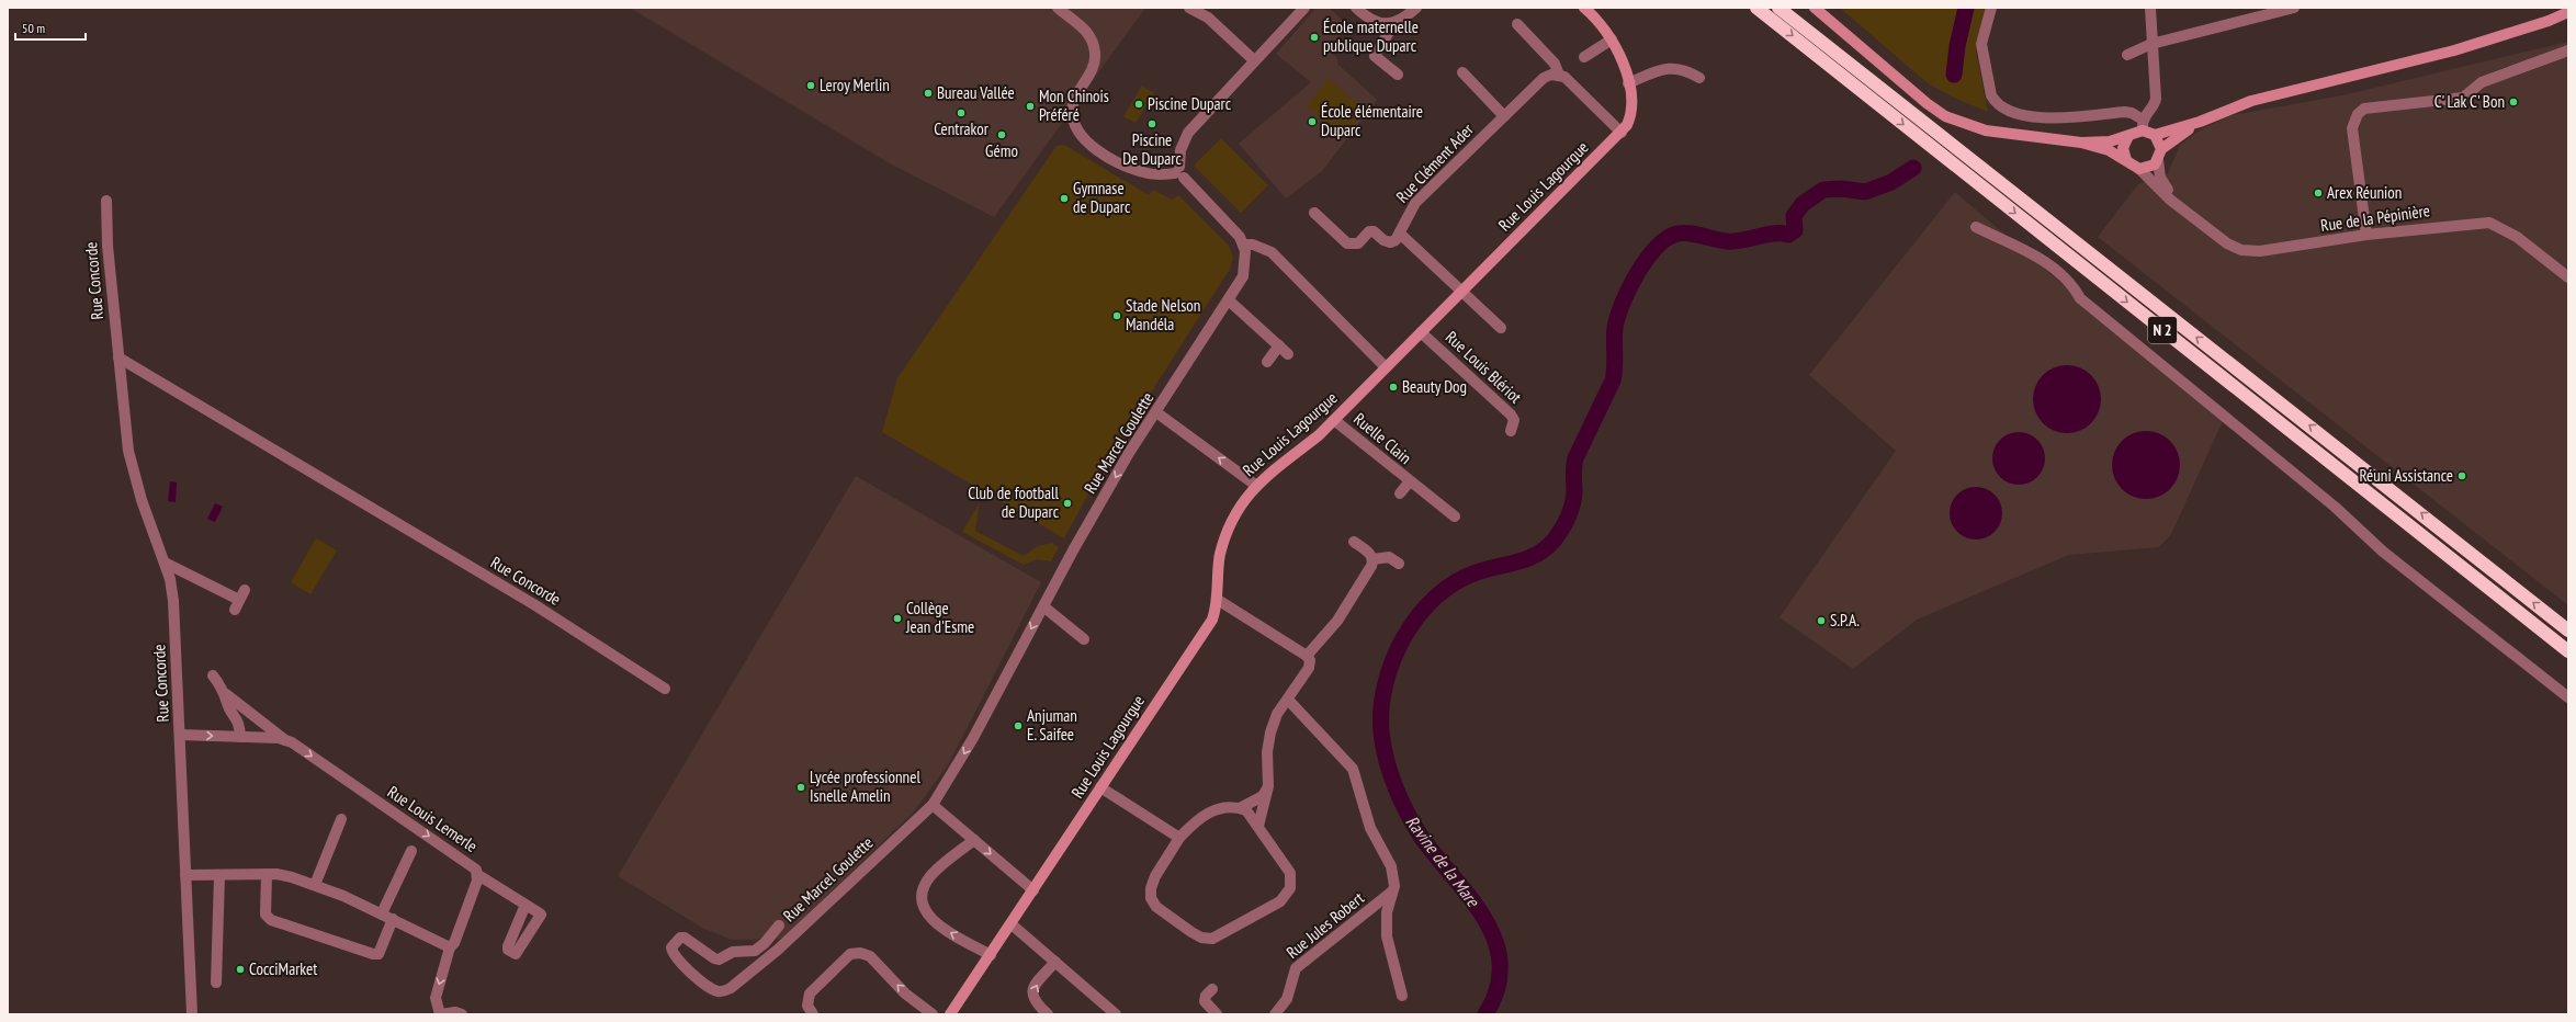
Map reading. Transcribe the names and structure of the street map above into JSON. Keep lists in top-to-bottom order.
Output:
{
  "streets": {
    "highway": ["N 2"],
    "main road": ["Rue Louis Lagourgue"],
    "street": [
      "Rue Clément Ader",
      "Rue de la Pépinière",
      "Rue Concorde",
      "Rue Louis Blériot",
      "Ruelle Clain",
      "Rue Marcel Goulette",
      "Rue Louis Lemerle",
      "Rue Jules Robert"
    ]
  },
  "crossings": [
    ["Rue Louis Lagourgue", "Rue Louis Blériot"],
    ["Rue Louis Lagourgue", "Ruelle Clain"],
    ["Rue Concorde", "Rue Louis Lemerle"]
  ],
  "one_way": ["Rue Marcel Goulette", "Rue Louis Lemerle"],
  "water": ["Ravine de la Mare"],
  "places": [
    "École maternelle publique Duparc",
    "Leroy Merlin",
    "Bureau Vallée",
    "C' Lak C' Bon",
    "Piscine Duparc",
    "Mon Chinois Préféré",
    "Centrakor",
    "École élémentaire Duparc",
    "Piscine De Duparc",
    "Gémo",
    "Arex Réunion",
    "Gymnase de Duparc",
    "Stade Nelson Mandéla",
    "Beauty Dog",
    "Réuni Assistance",
    "Club de football de Duparc",
    "Collège Jean d'Esme",
    "S.P.A.",
    "Anjuman E. Saifee",
    "Lycée professionnel Isnelle Amelin",
    "CocciMarket"
  ],
  "scale_bar": "50 m"
}
